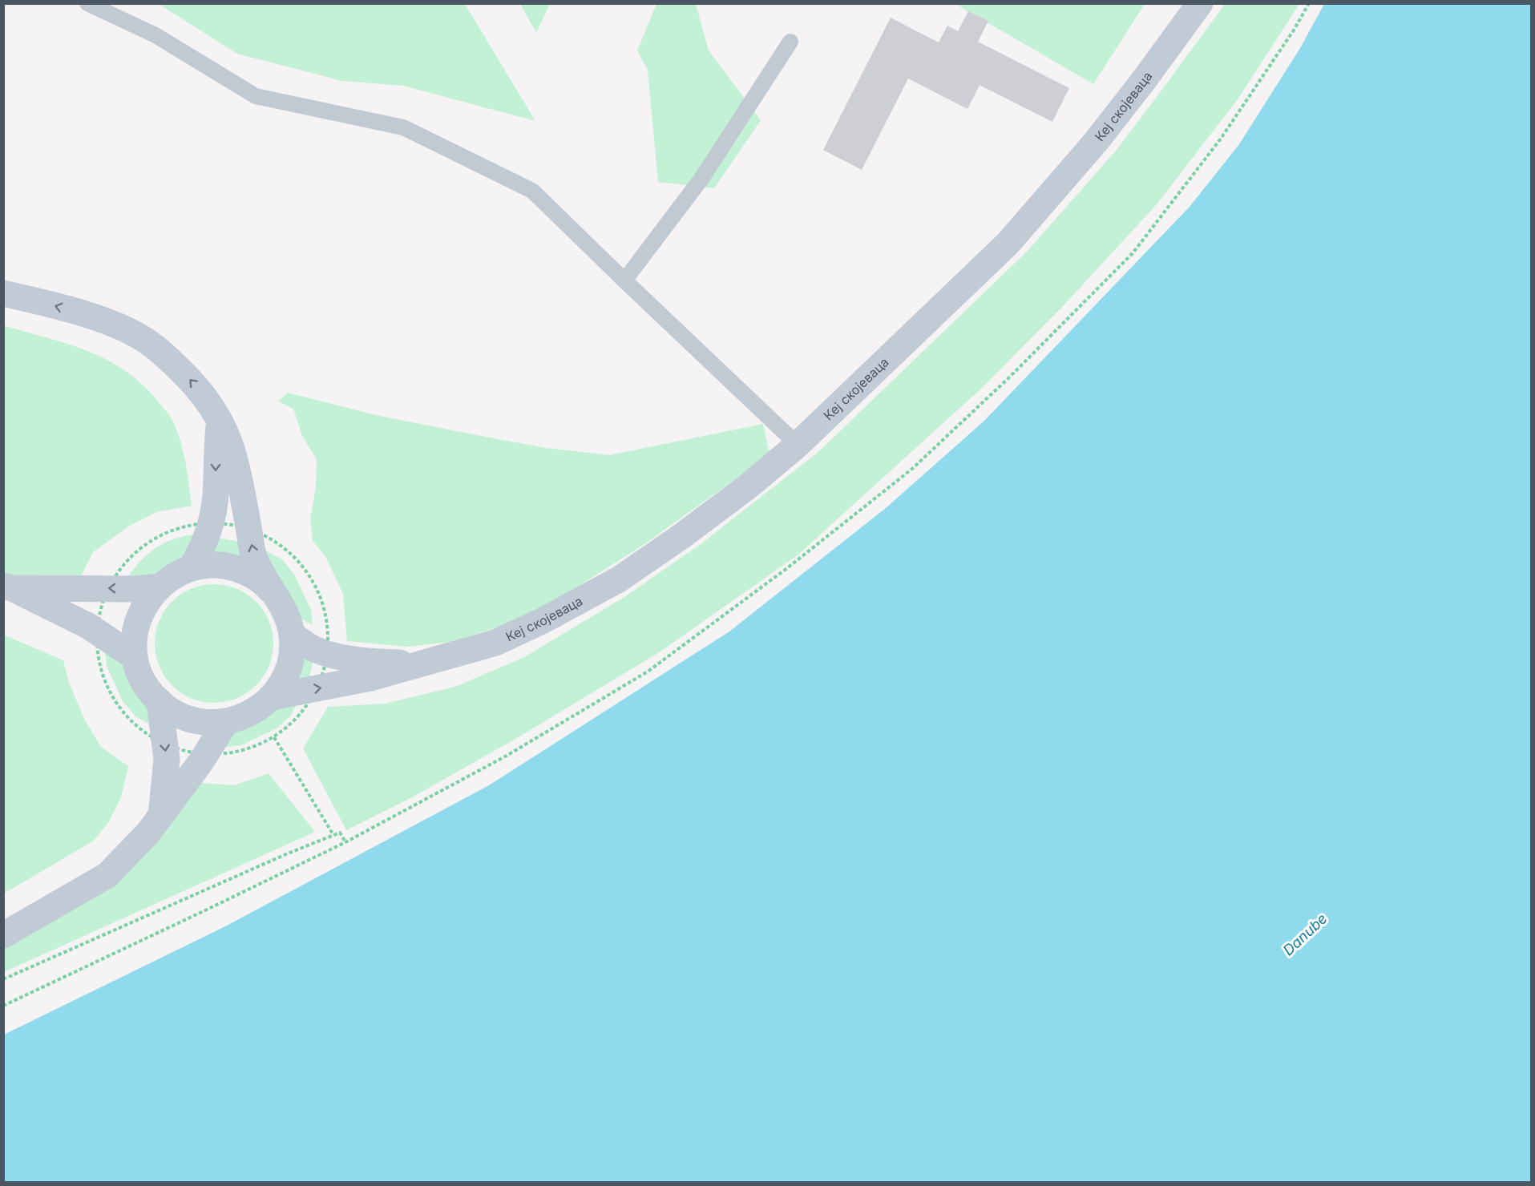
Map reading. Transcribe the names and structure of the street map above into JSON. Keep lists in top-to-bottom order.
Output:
{
  "streets": {
    "main road": ["Кеј скојеваца"]
  },
  "water": ["Danube"]
}
